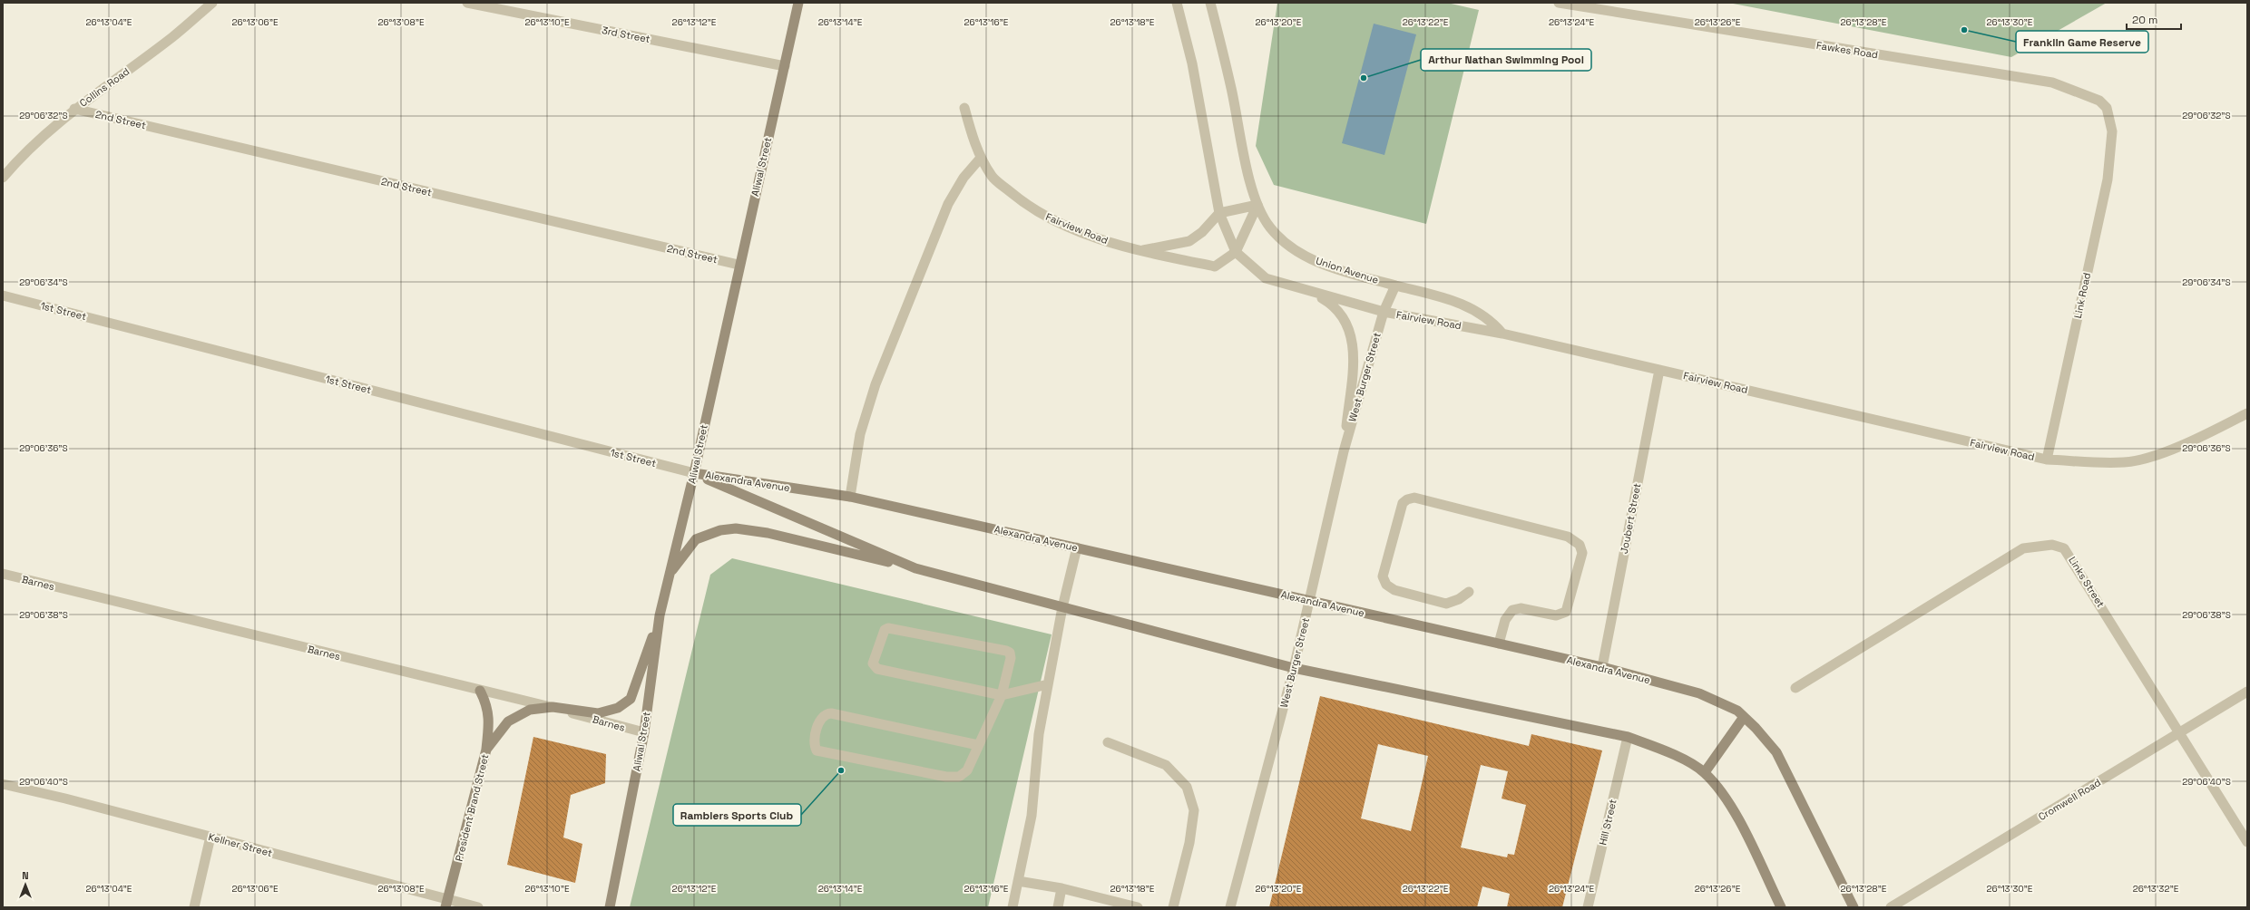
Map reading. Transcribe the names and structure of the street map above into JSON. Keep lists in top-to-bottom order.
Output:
{
  "streets": {
    "main road": ["Aliwal Street", "Alexandra Avenue", "President Brand Street"],
    "street": [
      "3rd Street",
      "Fawkes Road",
      "Collins Road",
      "2nd Street",
      "Fairview Road",
      "Union Avenue",
      "Link Road",
      "1st Street",
      "West Burger Street",
      "Joubert Street",
      "Links Street",
      "Barnes",
      "Cromwell Road",
      "Hill Street",
      "Kellner Street"
    ]
  },
  "crossings": [
    ["3rd Street", "Aliwal Street"],
    ["Fawkes Road", "Link Road"],
    ["Collins Road", "2nd Street"],
    ["2nd Street", "Aliwal Street"],
    ["Aliwal Street", "1st Street"],
    ["Aliwal Street", "Alexandra Avenue"],
    ["Aliwal Street", "Barnes"],
    ["Aliwal Street", "President Brand Street"],
    ["Fairview Road", "Union Avenue"],
    ["Fairview Road", "Link Road"],
    ["Fairview Road", "West Burger Street"],
    ["Fairview Road", "Joubert Street"],
    ["Union Avenue", "West Burger Street"],
    ["1st Street", "Alexandra Avenue"],
    ["West Burger Street", "Alexandra Avenue"],
    ["Alexandra Avenue", "Joubert Street"],
    ["Alexandra Avenue", "Hill Street"],
    ["Links Street", "Cromwell Road"],
    ["Barnes", "President Brand Street"],
    ["President Brand Street", "Kellner Street"]
  ],
  "places": ["Franklin Game Reserve", "Arthur Nathan Swimming Pool", "Ramblers Sports Club"],
  "scale_bar": "20 m",
  "north": "top",
  "coordinates": [
    "26°13'04\"E",
    "26°13'06\"E",
    "26°13'08\"E",
    "26°13'10\"E",
    "26°13'12\"E",
    "26°13'14\"E",
    "26°13'16\"E",
    "26°13'18\"E",
    "26°13'20\"E",
    "26°13'22\"E",
    "26°13'24\"E",
    "26°13'26\"E",
    "26°13'28\"E",
    "26°13'30\"E",
    "29°06'32\"S",
    "29°06'34\"S",
    "29°06'36\"S",
    "29°06'38\"S",
    "29°06'40\"S",
    "26°13'32\"E"
  ]
}
